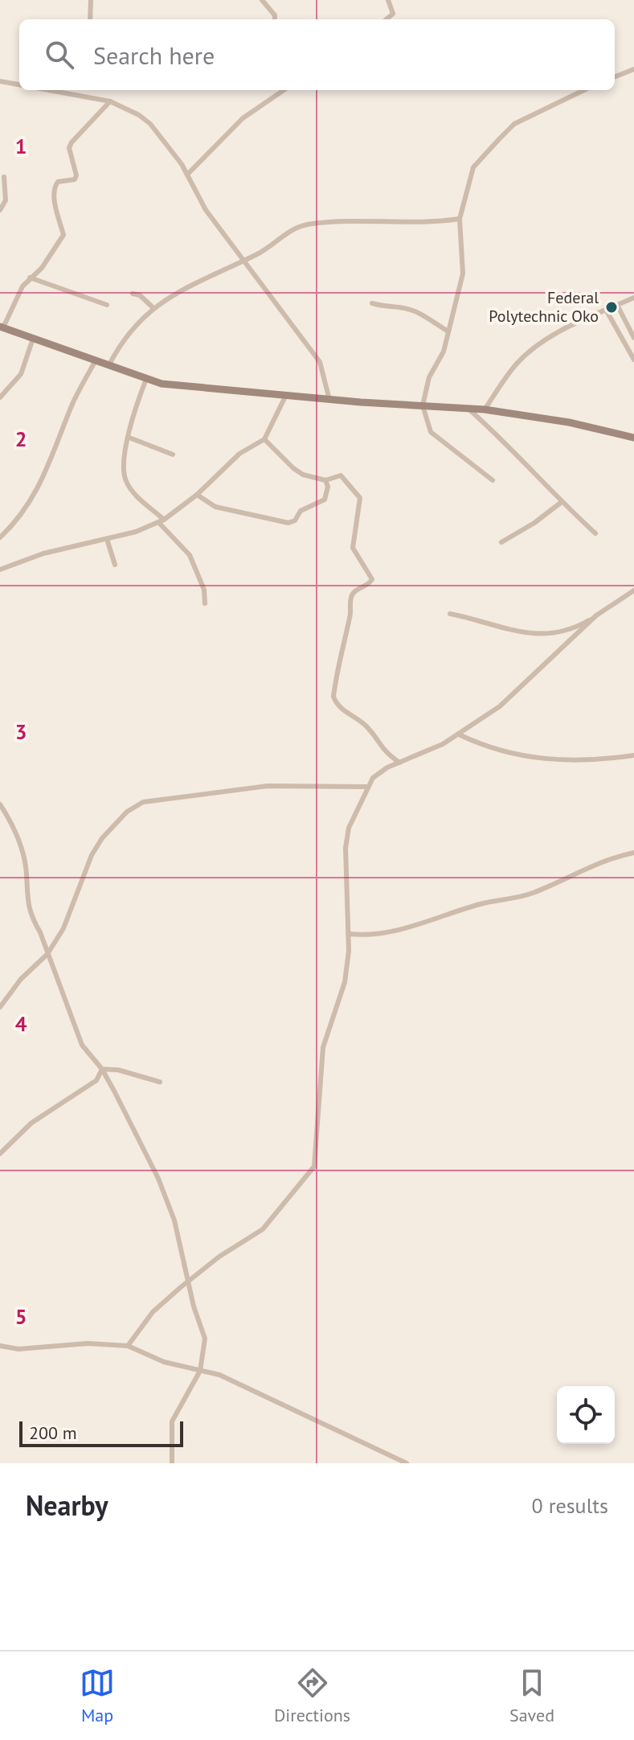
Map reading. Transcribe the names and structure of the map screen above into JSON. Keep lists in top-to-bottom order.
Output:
{
  "places": ["Federal Polytechnic Oko"],
  "scale_bar": "200 m",
  "page": {
    "search": "Search here",
    "scale": "200 m",
    "heading": ["Nearby", "0 results"],
    "nav": ["Map", "Directions", "Saved"]
  },
  "grid": {
    "rows": [
      "1",
      "2",
      "3",
      "4",
      "5"
    ]
  }
}
